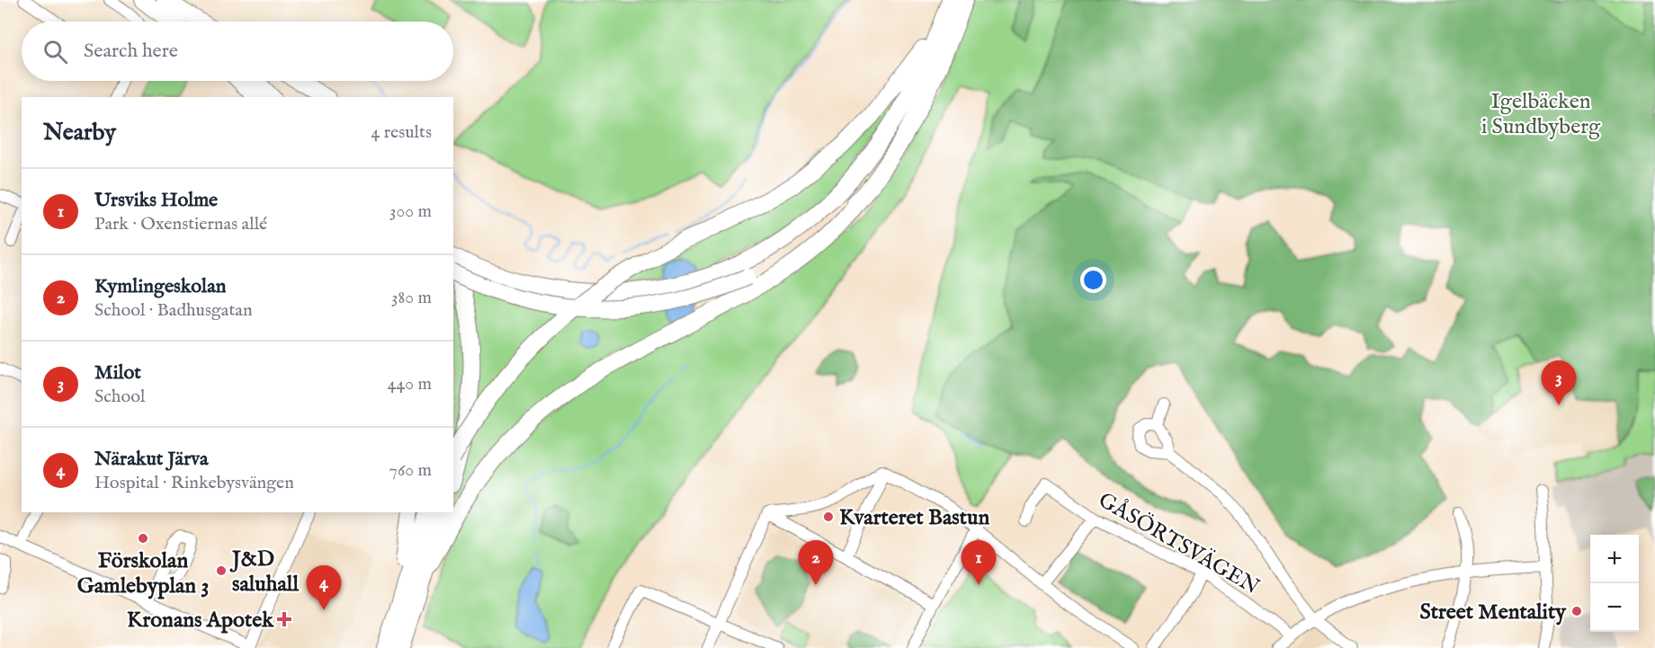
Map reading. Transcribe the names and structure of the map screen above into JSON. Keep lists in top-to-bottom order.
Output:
{
  "streets": {
    "street": ["GÅSÖRTSVÄGEN"]
  },
  "parks": ["Igelbäcken i Sundbyberg"],
  "places": {
    "other": [
      "Kvarteret Bastun",
      "Förskolan Gamlebyplan 3",
      "J&D saluhall",
      "Street Mentality"
    ],
    "health": ["Kronans Apotek"]
  },
  "page": {
    "search": "Search here",
    "heading": ["Nearby", "4 results"],
    "list": [
      {
        "mark": "1",
        "name": "Ursviks Holme",
        "note": "Park · Oxenstiernas allé",
        "value": "300 m"
      },
      {
        "mark": "2",
        "name": "Kymlingeskolan",
        "note": "School · Badhusgatan",
        "value": "380 m"
      },
      {
        "mark": "3",
        "name": "Milot",
        "note": "School",
        "value": "440 m"
      },
      {
        "mark": "4",
        "name": "Närakut Järva",
        "note": "Hospital · Rinkebysvängen",
        "value": "760 m"
      }
    ],
    "pins": [
      "3",
      "1",
      "2",
      "4"
    ],
    "map_buttons": ["+", "−"]
  }
}
